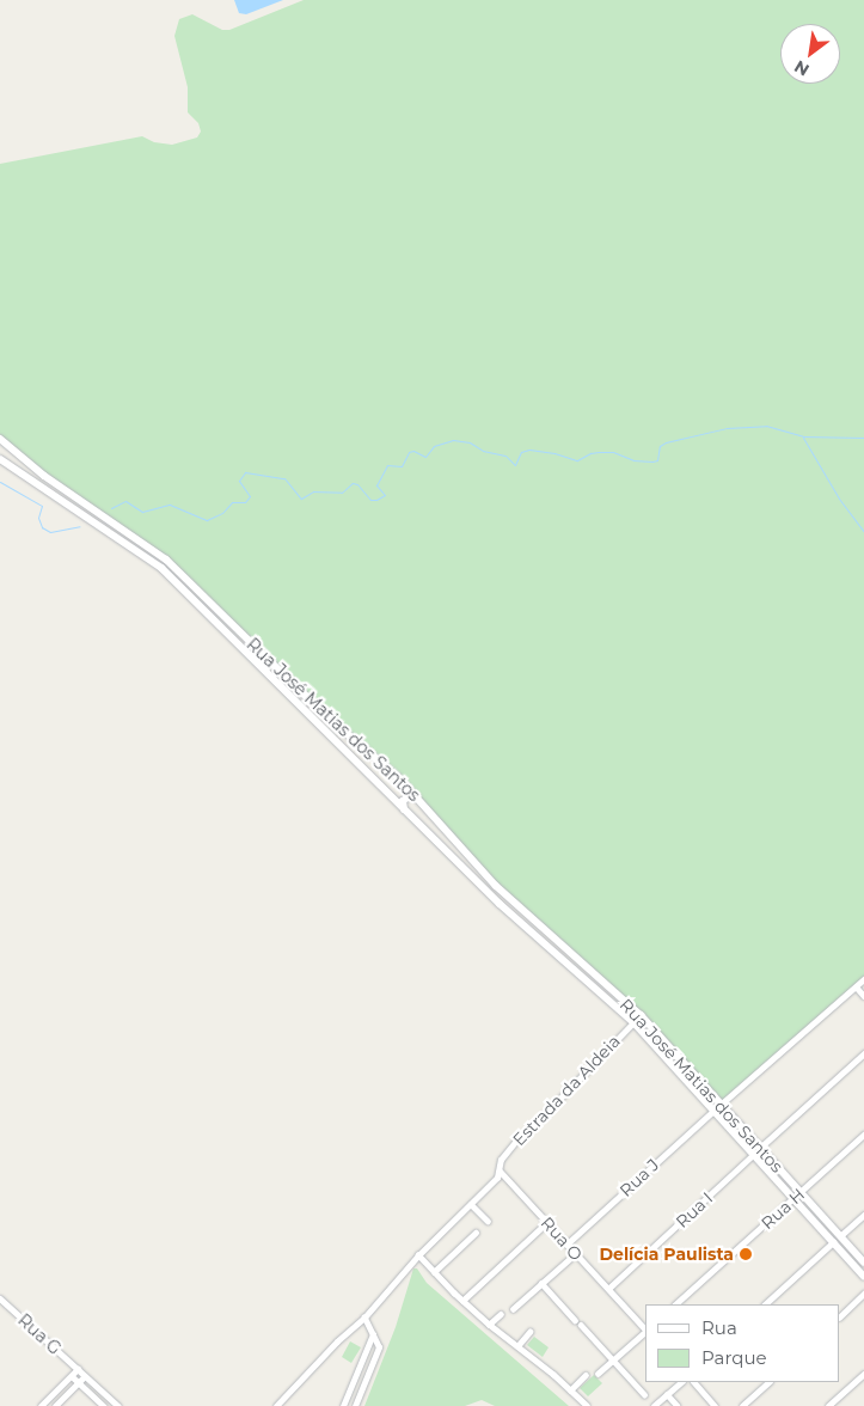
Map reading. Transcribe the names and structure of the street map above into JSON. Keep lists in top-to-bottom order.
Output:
{
  "streets": {
    "main road": ["Rua José Matias dos Santos"],
    "street": [
      "Estrada da Aldeia",
      "Rua J",
      "Rua H",
      "Rua I",
      "Rua O",
      "Rua G"
    ]
  },
  "crossings": [
    ["Rua José Matias dos Santos", "Estrada da Aldeia"],
    ["Rua José Matias dos Santos", "Rua J"],
    ["Rua José Matias dos Santos", "Rua H"],
    ["Rua José Matias dos Santos", "Rua I"],
    ["Estrada da Aldeia", "Rua O"],
    ["Rua J", "Rua O"],
    ["Rua I", "Rua O"]
  ],
  "places": ["Delícia Paulista"],
  "legend": ["Rua", "Parque"],
  "north": "bottom left"
}
